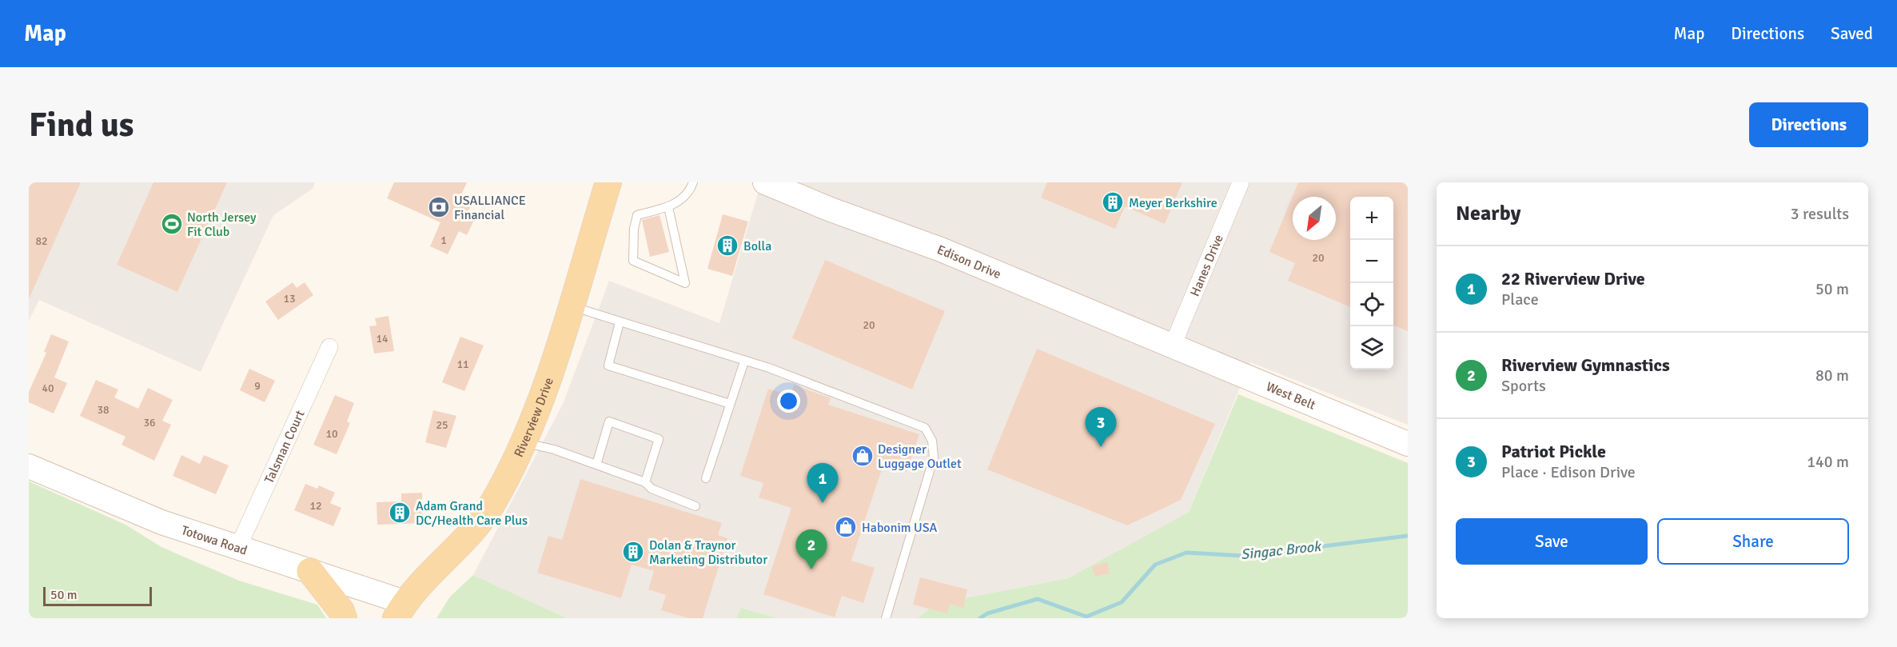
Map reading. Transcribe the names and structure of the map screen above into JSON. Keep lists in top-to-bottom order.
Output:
{
  "streets": {
    "main road": [
      "Edison Drive",
      "West Belt",
      "Riverview Drive",
      "Totowa Road"
    ],
    "street": ["Hanes Drive", "Talsman Court"]
  },
  "crossings": [
    ["Edison Drive", "Hanes Drive"],
    ["Edison Drive", "West Belt"],
    ["Hanes Drive", "West Belt"],
    ["Riverview Drive", "Totowa Road"],
    ["Talsman Court", "Totowa Road"]
  ],
  "water": ["Singac Brook"],
  "places": {
    "building": [
      "Meyer Berkshire",
      "Bolla",
      "Adam Grand DC/Health Care Plus",
      "Dolan & Traynor Marketing Distributor"
    ],
    "bank": ["USALLIANCE Financial"],
    "sports": ["North Jersey Fit Club"],
    "shop": ["Designer Luggage Outlet", "Habonim USA"]
  },
  "house_numbers": [
    "1",
    "82",
    "20",
    "13",
    "20",
    "14",
    "11",
    "9",
    "40",
    "38",
    "36",
    "25",
    "10",
    "12"
  ],
  "scale_bar": "50 m",
  "north": "bottom left",
  "page": {
    "header": "Map",
    "nav": ["Map", "Directions", "Saved"],
    "buttons": [
      "Directions",
      ["Save", "Share"]
    ],
    "title": "Find us",
    "heading": ["Nearby", "3 results"],
    "map_buttons": ["+", "−"],
    "list": [
      {
        "mark": "1",
        "name": "22 Riverview Drive",
        "note": "Place",
        "value": "50 m"
      },
      {
        "mark": "2",
        "name": "Riverview Gymnastics",
        "note": "Sports",
        "value": "80 m"
      },
      {
        "mark": "3",
        "name": "Patriot Pickle",
        "note": "Place · Edison Drive",
        "value": "140 m"
      }
    ],
    "pins": ["3", "1", "2"],
    "scale": "50 m"
  }
}
